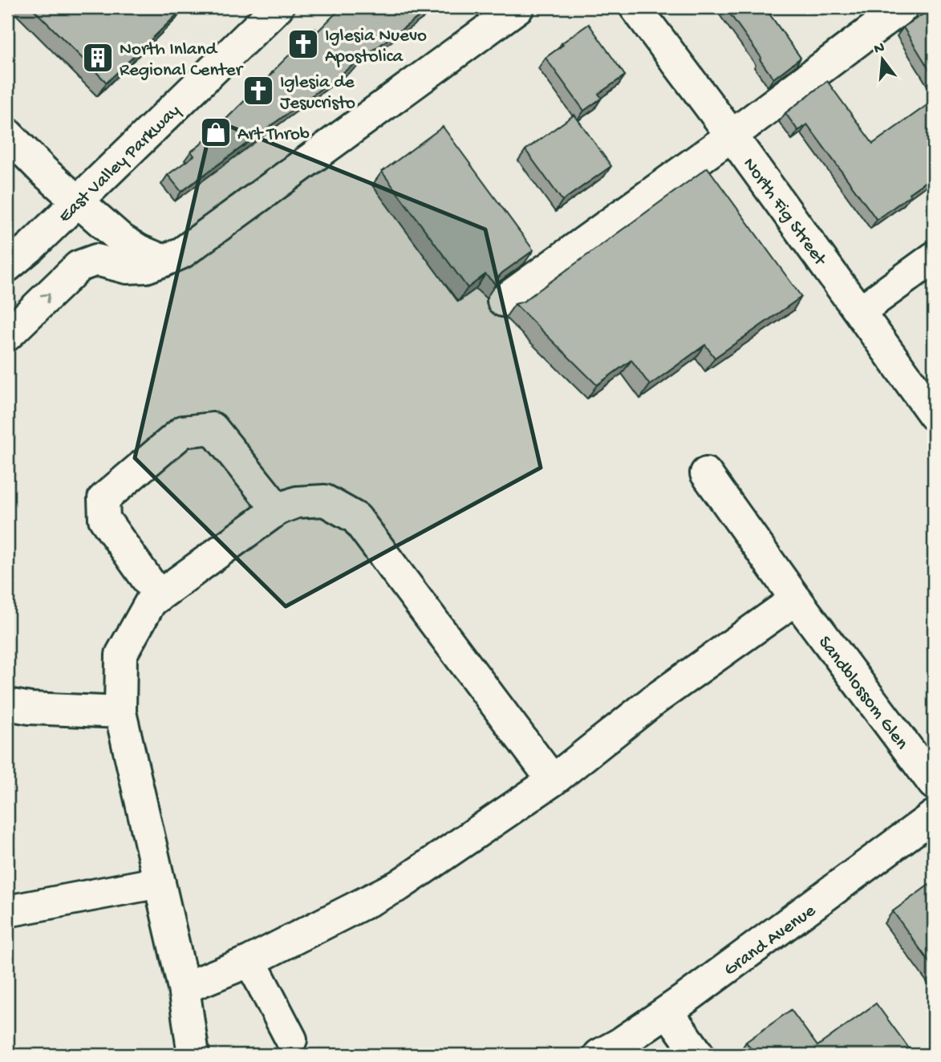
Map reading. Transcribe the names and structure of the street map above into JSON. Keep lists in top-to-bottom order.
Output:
{
  "streets": {
    "street": [
      "East Valley Parkway",
      "North Fig Street",
      "Sandblossom Glen",
      "Grand Avenue"
    ]
  },
  "places": {
    "church": ["Iglesia Nuevo Apostolica", "Iglesia de Jesucristo"],
    "building": ["North Inland Regional Center"],
    "shop": ["Art Throb"]
  },
  "north": "top"
}
